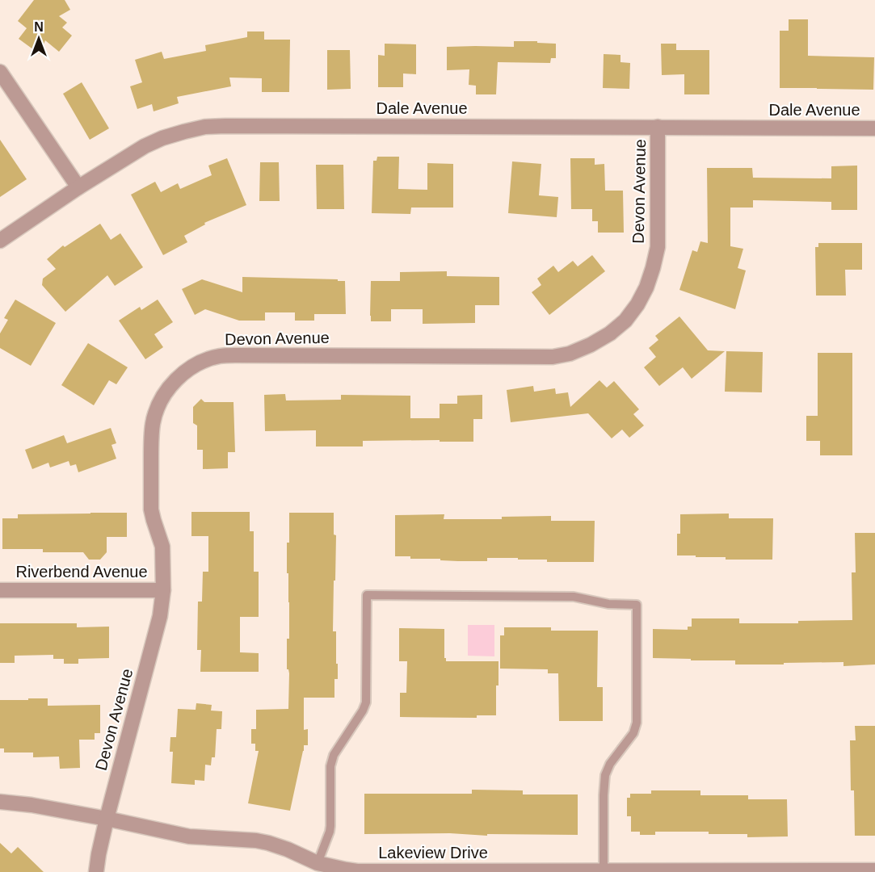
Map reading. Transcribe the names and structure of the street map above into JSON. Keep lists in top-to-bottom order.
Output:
{
  "streets": {
    "street": [
      "Dale Avenue",
      "Devon Avenue",
      "Riverbend Avenue",
      "Lakeview Drive"
    ]
  },
  "crossings": [
    ["Dale Avenue", "Devon Avenue"],
    ["Devon Avenue", "Riverbend Avenue"],
    ["Devon Avenue", "Lakeview Drive"]
  ],
  "north": "top"
}
